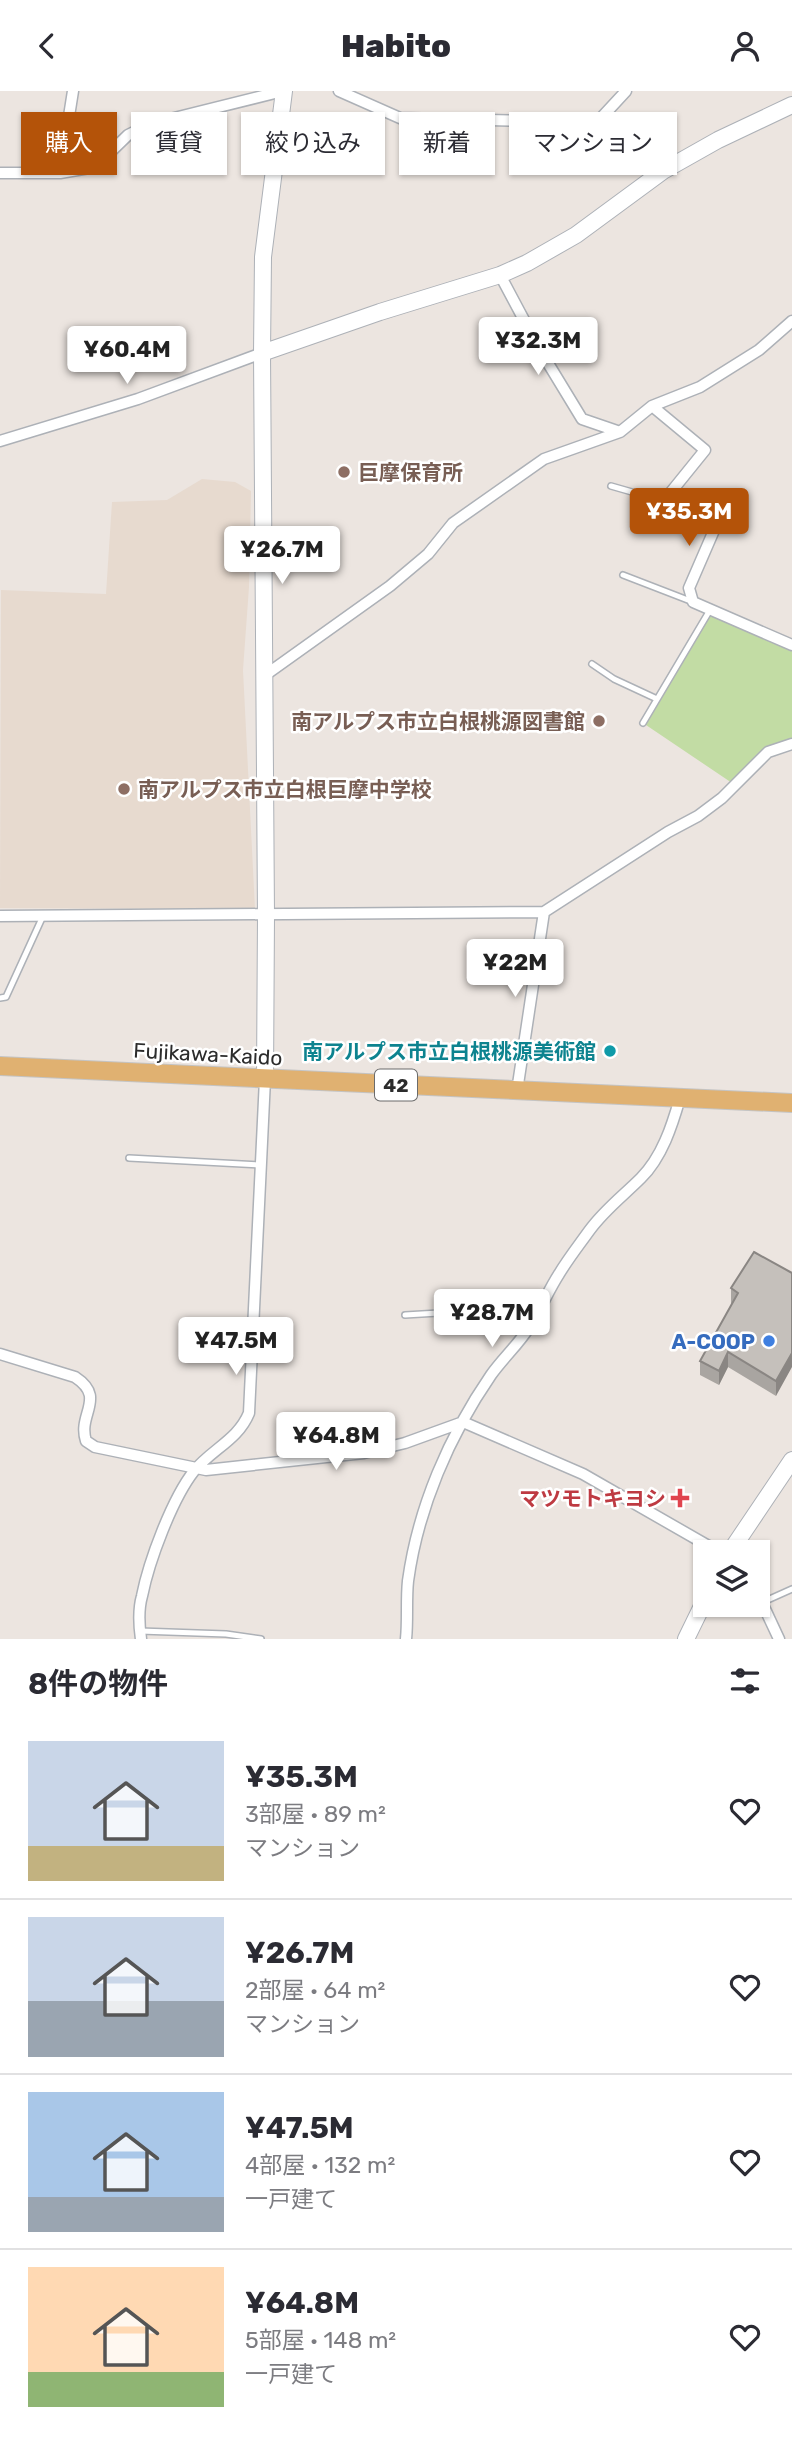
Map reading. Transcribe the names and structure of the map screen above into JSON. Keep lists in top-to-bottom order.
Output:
{
  "streets": {
    "main road": ["Fujikawa-Kaido", "42"]
  },
  "places": {
    "other": [
      "巨摩保育所",
      "南アルプス市立白根桃源図書館",
      "南アルプス市立白根巨摩中学校",
      "南アルプス市立白根桃源美術館",
      "A-COOP"
    ],
    "health": ["マツモトキヨシ"]
  },
  "page": {
    "header": "Habito",
    "chip": [
      "購入",
      "賃貸",
      "絞り込み",
      "新着",
      "マンション"
    ],
    "price": [
      "¥32.3M",
      "¥60.4M",
      "¥35.3M",
      "¥26.7M",
      "¥22M",
      "¥28.7M",
      "¥47.5M",
      "¥64.8M"
    ],
    "heading": "8件の物件",
    "list": [
      {
        "name": "¥35.3M",
        "note": "3部屋 · 89 m² · マンション"
      },
      {
        "name": "¥26.7M",
        "note": "2部屋 · 64 m² · マンション"
      },
      {
        "name": "¥47.5M",
        "note": "4部屋 · 132 m² · 一戸建て"
      },
      {
        "name": "¥64.8M",
        "note": "5部屋 · 148 m² · 一戸建て"
      }
    ]
  }
}
